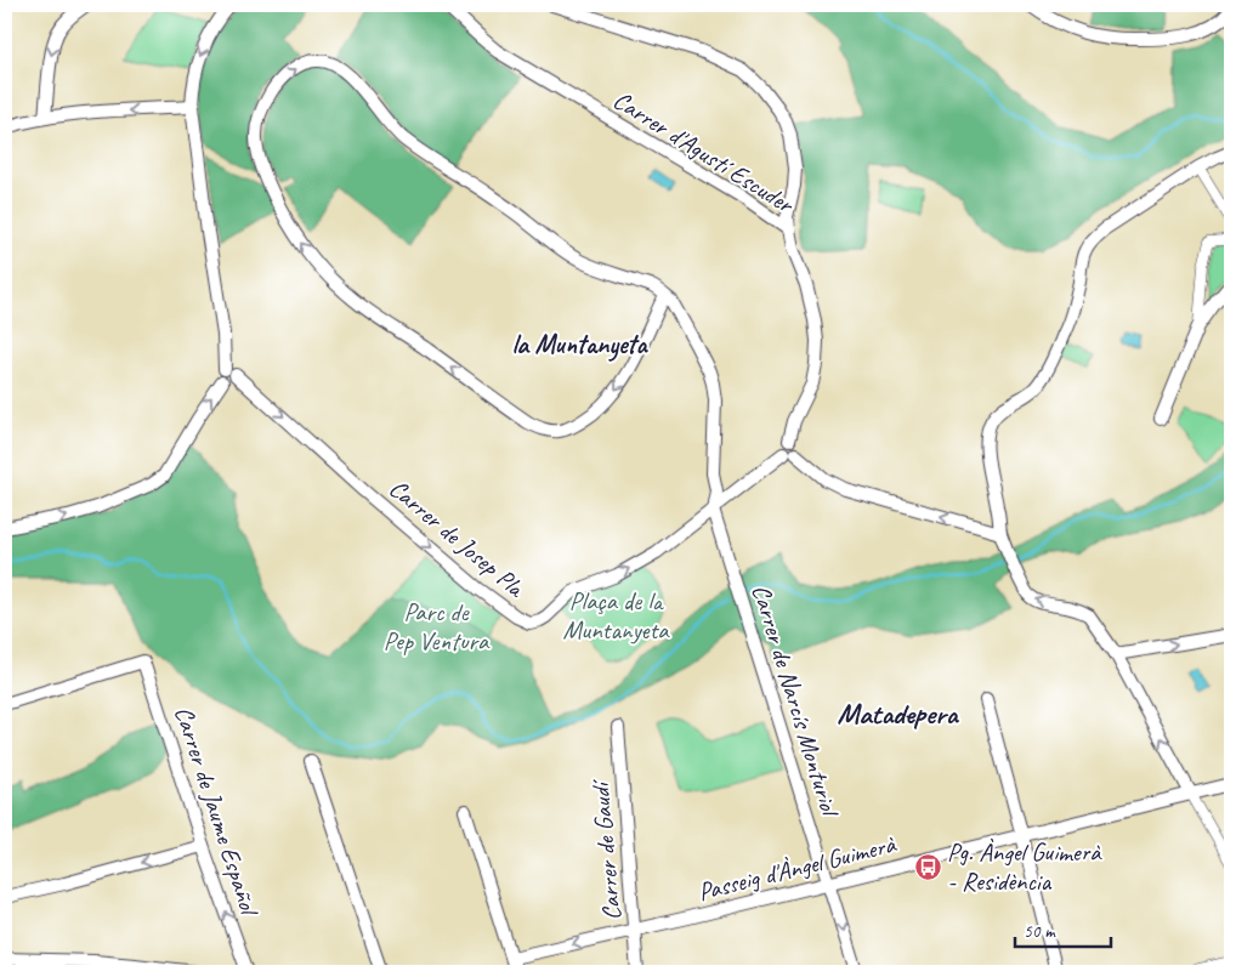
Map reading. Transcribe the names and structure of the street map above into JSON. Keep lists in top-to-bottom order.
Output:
{
  "streets": {
    "street": [
      "Carrer d'Agustí Escuder",
      "Carrer de Josep Pla",
      "Carrer de Narcís Monturiol",
      "Carrer de Jaume Español",
      "Carrer de Gaudí",
      "Passeig d'Àngel Guimerà"
    ]
  },
  "crossings": [
    ["Carrer d'Agustí Escuder", "Carrer de Josep Pla"],
    ["Carrer de Josep Pla", "Carrer de Narcís Monturiol"],
    ["Carrer de Narcís Monturiol", "Passeig d'Àngel Guimerà"],
    ["Carrer de Gaudí", "Passeig d'Àngel Guimerà"]
  ],
  "one_way": ["Carrer de Josep Pla"],
  "districts": ["la Muntanyeta", "Matadepera"],
  "parks": ["Plaça de la Muntanyeta", "Parc de Pep Ventura"],
  "places": {
    "bus stop": ["Pg. Àngel Guimerà - Residència"]
  },
  "scale_bar": "50 m"
}
